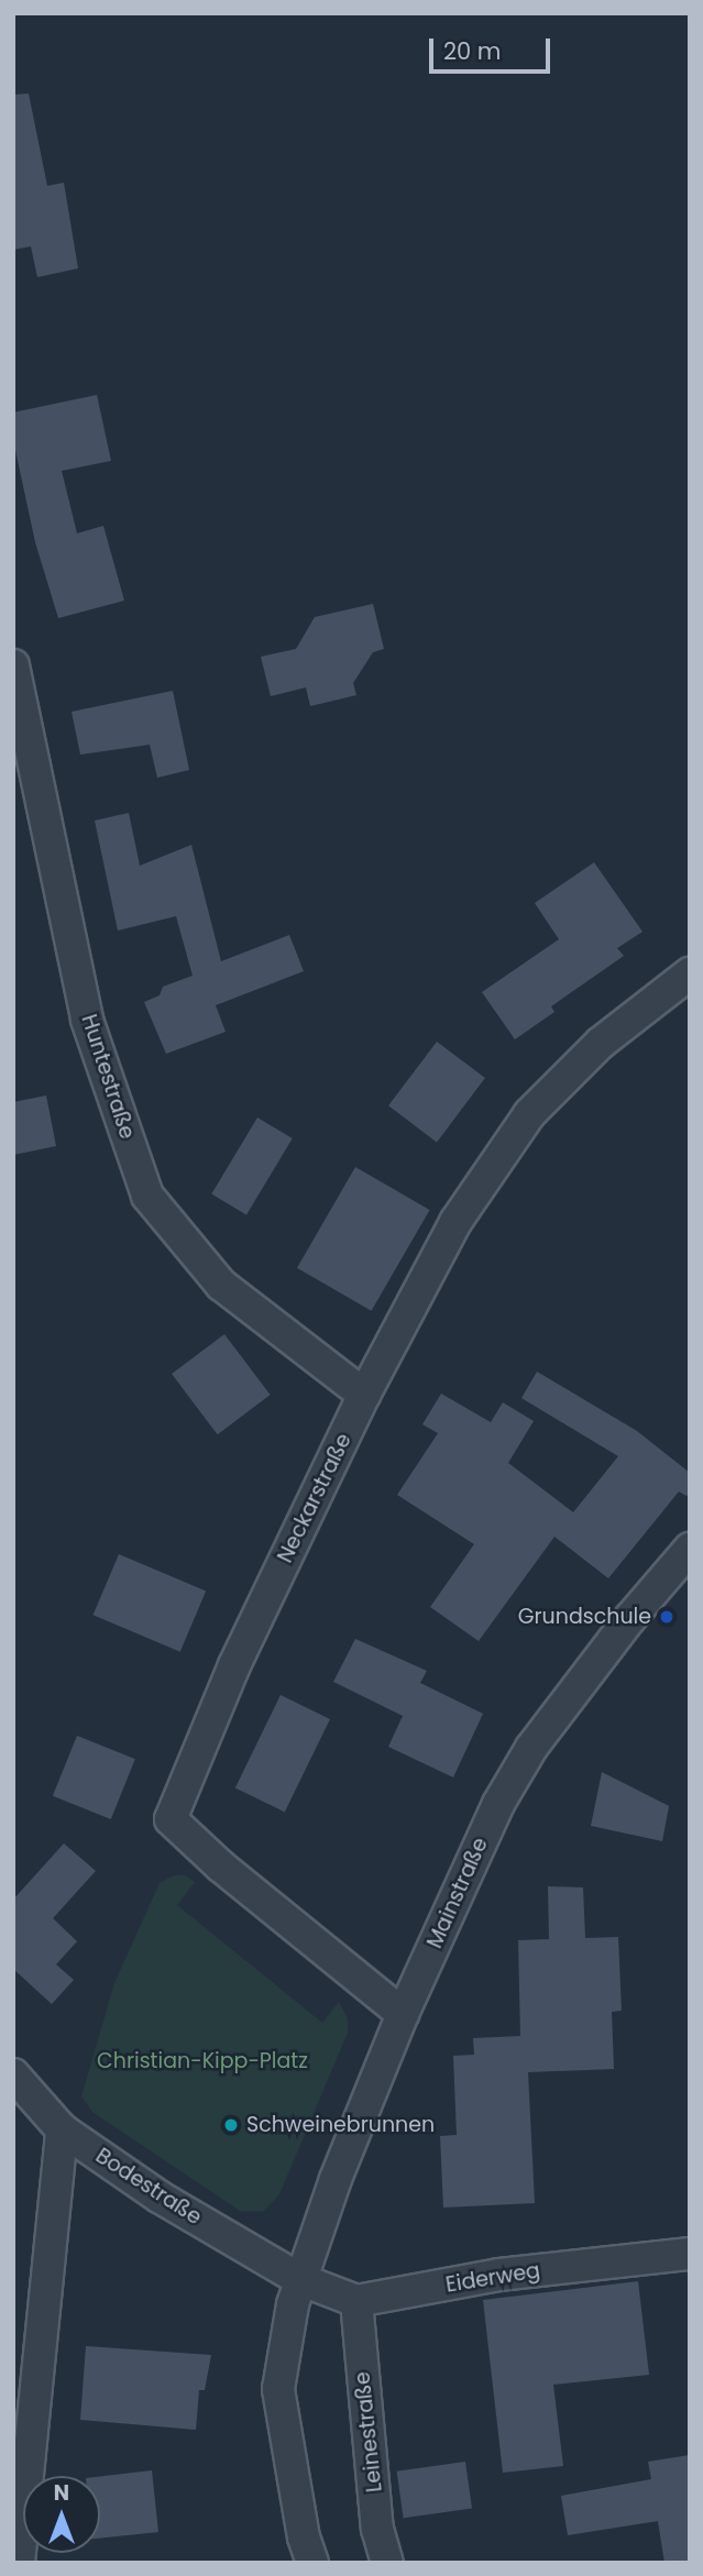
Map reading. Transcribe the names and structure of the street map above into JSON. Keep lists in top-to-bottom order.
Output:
{
  "streets": {
    "street": [
      "Huntestraße",
      "Neckarstraße",
      "Mainstraße",
      "Bodestraße",
      "Eiderweg",
      "Leinestraße"
    ]
  },
  "crossings": [
    ["Huntestraße", "Neckarstraße"],
    ["Neckarstraße", "Mainstraße"],
    ["Mainstraße", "Bodestraße"],
    ["Eiderweg", "Leinestraße"]
  ],
  "parks": ["Christian-Kipp-Platz"],
  "places": ["Grundschule", "Schweinebrunnen"],
  "scale_bar": "20 m",
  "north": "top"
}
